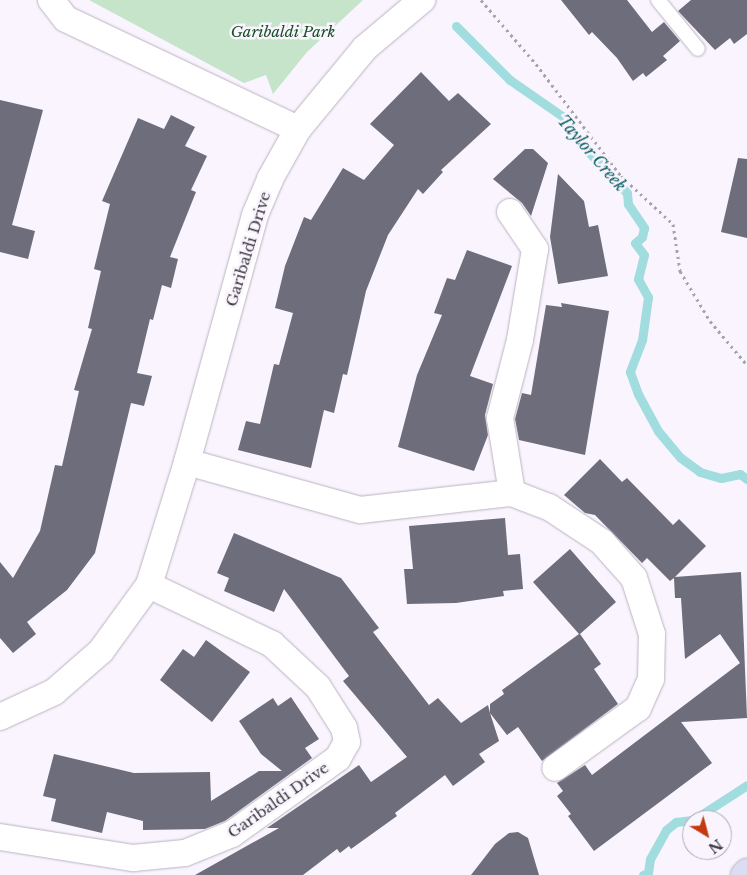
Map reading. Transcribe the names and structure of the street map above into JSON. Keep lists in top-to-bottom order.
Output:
{
  "streets": {
    "street": ["Garibaldi Drive"]
  },
  "water": ["Taylor Creek"],
  "parks": ["Garibaldi Park"],
  "north": "bottom right"
}
